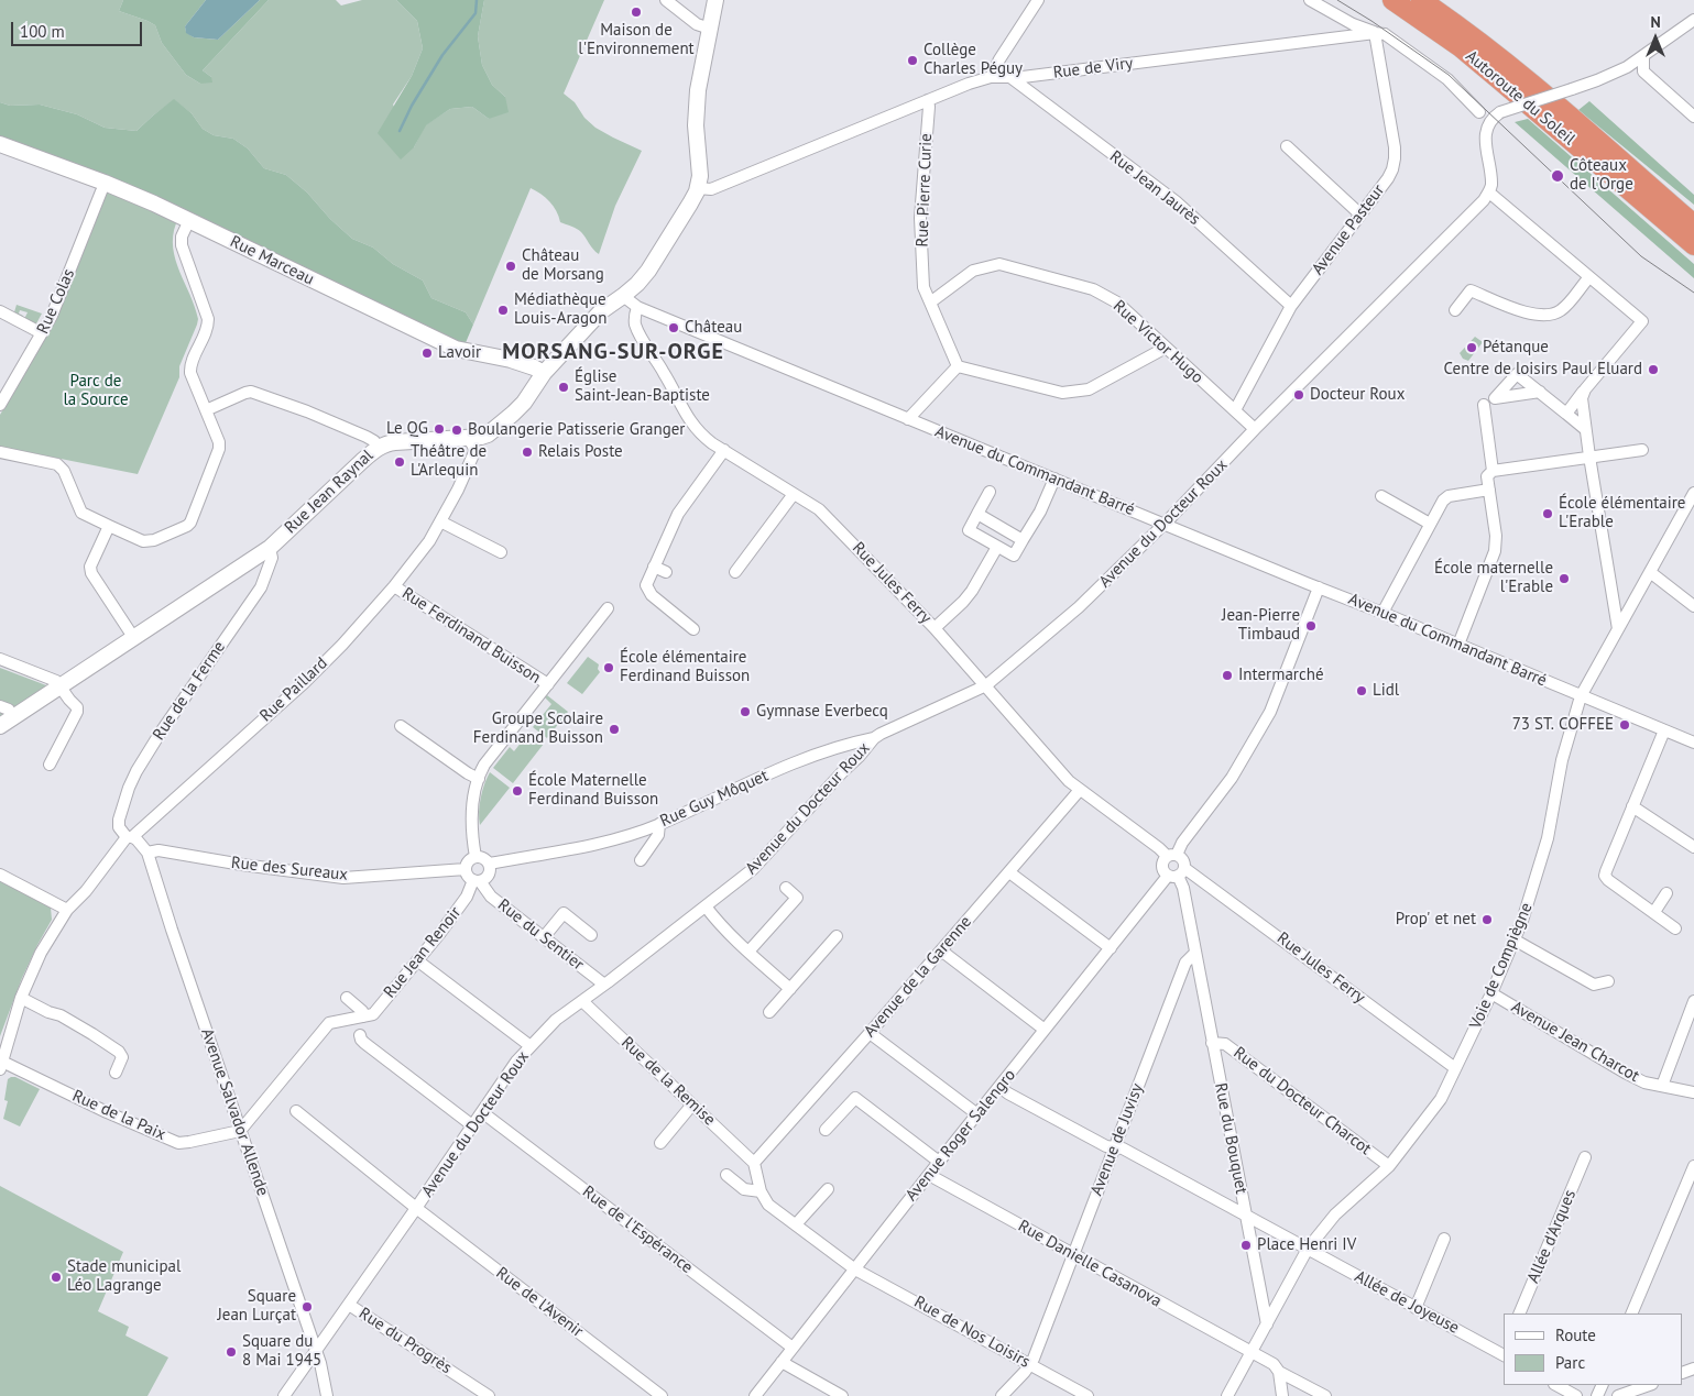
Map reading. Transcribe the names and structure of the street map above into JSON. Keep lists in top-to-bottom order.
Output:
{
  "streets": {
    "highway": ["Autoroute du Soleil"],
    "main road": ["Rue Marceau", "Rue Jean Raynal"],
    "street": [
      "Rue de Viry",
      "Rue Jean Jaurès",
      "Rue Pierre Curie",
      "Avenue Pasteur",
      "Rue Colas",
      "Rue Victor Hugo",
      "Avenue du Commandant Barré",
      "Avenue du Docteur Roux",
      "Rue Jules Ferry",
      "Rue Ferdinand Buisson",
      "Rue Paillard",
      "Rue de la Ferme",
      "Rue Guy Môquet",
      "Rue des Sureaux",
      "Rue du Sentier",
      "Rue Jean Renoir",
      "Voie de Compiègne",
      "Avenue de la Garenne",
      "Avenue Jean Charcot",
      "Rue de la Remise",
      "Rue du Docteur Charcot",
      "Avenue Salvador Allende",
      "Rue de la Paix",
      "Avenue Roger Salengro",
      "Rue du Bouquet",
      "Avenue de Juvisy",
      "Rue de l'Espérance",
      "Allée d'Arques",
      "Rue Danielle Casanova",
      "Rue de l'Avenir",
      "Allée de Joyeuse",
      "Rue de Nos Loisirs",
      "Rue du Progrès"
    ]
  },
  "crossings": [
    ["Rue de Viry", "Rue Jean Jaurès"],
    ["Rue de Viry", "Rue Pierre Curie"],
    ["Rue de Viry", "Avenue Pasteur"],
    ["Rue de Viry", "Rue Jean Raynal"],
    ["Rue Jean Jaurès", "Avenue Pasteur"],
    ["Rue Pierre Curie", "Rue Victor Hugo"],
    ["Avenue Pasteur", "Rue Victor Hugo"],
    ["Rue Marceau", "Rue Jean Raynal"],
    ["Rue Victor Hugo", "Avenue du Docteur Roux"],
    ["Avenue du Commandant Barré", "Rue Jean Raynal"],
    ["Avenue du Commandant Barré", "Avenue du Docteur Roux"],
    ["Avenue du Commandant Barré", "Rue Jules Ferry"],
    ["Avenue du Commandant Barré", "Voie de Compiègne"],
    ["Rue Jean Raynal", "Rue Paillard"],
    ["Rue Jean Raynal", "Rue de la Ferme"],
    ["Avenue du Docteur Roux", "Rue Jules Ferry"],
    ["Avenue du Docteur Roux", "Rue Guy Môquet"],
    ["Avenue du Docteur Roux", "Rue du Sentier"],
    ["Avenue du Docteur Roux", "Rue de la Remise"],
    ["Avenue du Docteur Roux", "Avenue Salvador Allende"],
    ["Avenue du Docteur Roux", "Rue de l'Espérance"],
    ["Avenue du Docteur Roux", "Rue de l'Avenir"],
    ["Avenue du Docteur Roux", "Rue du Progrès"],
    ["Rue Jules Ferry", "Voie de Compiègne"],
    ["Rue Jules Ferry", "Avenue de la Garenne"],
    ["Rue Jules Ferry", "Avenue Roger Salengro"],
    ["Rue Ferdinand Buisson", "Rue Paillard"],
    ["Rue Paillard", "Rue de la Ferme"],
    ["Rue Paillard", "Avenue Salvador Allende"],
    ["Rue Paillard", "Rue de la Paix"],
    ["Rue de la Ferme", "Avenue Salvador Allende"],
    ["Rue Guy Môquet", "Rue des Sureaux"],
    ["Rue Guy Môquet", "Rue du Sentier"],
    ["Rue Guy Môquet", "Rue Jean Renoir"],
    ["Rue des Sureaux", "Rue du Sentier"],
    ["Rue des Sureaux", "Rue Jean Renoir"],
    ["Rue des Sureaux", "Avenue Salvador Allende"],
    ["Rue du Sentier", "Rue Jean Renoir"],
    ["Rue Jean Renoir", "Avenue Salvador Allende"],
    ["Rue Jean Renoir", "Rue de la Paix"],
    ["Voie de Compiègne", "Avenue Jean Charcot"],
    ["Voie de Compiègne", "Rue du Docteur Charcot"],
    ["Voie de Compiègne", "Rue du Bouquet"],
    ["Voie de Compiègne", "Rue Danielle Casanova"],
    ["Voie de Compiègne", "Allée de Joyeuse"],
    ["Avenue de la Garenne", "Rue de la Remise"],
    ["Rue du Docteur Charcot", "Rue du Bouquet"],
    ["Avenue Salvador Allende", "Rue de la Paix"],
    ["Avenue Roger Salengro", "Rue de l'Espérance"],
    ["Avenue Roger Salengro", "Rue Danielle Casanova"],
    ["Avenue Roger Salengro", "Allée de Joyeuse"],
    ["Avenue Roger Salengro", "Rue de Nos Loisirs"],
    ["Rue du Bouquet", "Avenue de Juvisy"],
    ["Rue du Bouquet", "Allée de Joyeuse"],
    ["Avenue de Juvisy", "Rue Danielle Casanova"],
    ["Avenue de Juvisy", "Allée de Joyeuse"],
    ["Avenue de Juvisy", "Rue de Nos Loisirs"]
  ],
  "districts": ["MORSANG-SUR-ORGE"],
  "parks": ["Parc de la Source"],
  "places": [
    "Maison de l'Environnement",
    "Collège Charles Péguy",
    "Côteaux de l'Orge",
    "Château de Morsang",
    "Médiathèque Louis-Aragon",
    "Château",
    "Pétanque",
    "Lavoir",
    "Centre de loisirs Paul Eluard",
    "Église Saint-Jean-Baptiste",
    "Docteur Roux",
    "Le QG",
    "Boulangerie Patisserie Granger",
    "Relais Poste",
    "Théâtre de L'Arlequin",
    "École élémentaire L'Erable",
    "École maternelle l'Erable",
    "Jean-Pierre Timbaud",
    "École élémentaire Ferdinand Buisson",
    "Intermarché",
    "Lidl",
    "Gymnase Everbecq",
    "73 ST. COFFEE",
    "Groupe Scolaire Ferdinand Buisson",
    "École Maternelle Ferdinand Buisson",
    "Prop' et net",
    "Place Henri IV",
    "Stade municipal Léo Lagrange",
    "Square Jean Lurçat",
    "Square du 8 Mai 1945"
  ],
  "legend": ["Route", "Parc"],
  "scale_bar": "100 m",
  "north": "top"
}
